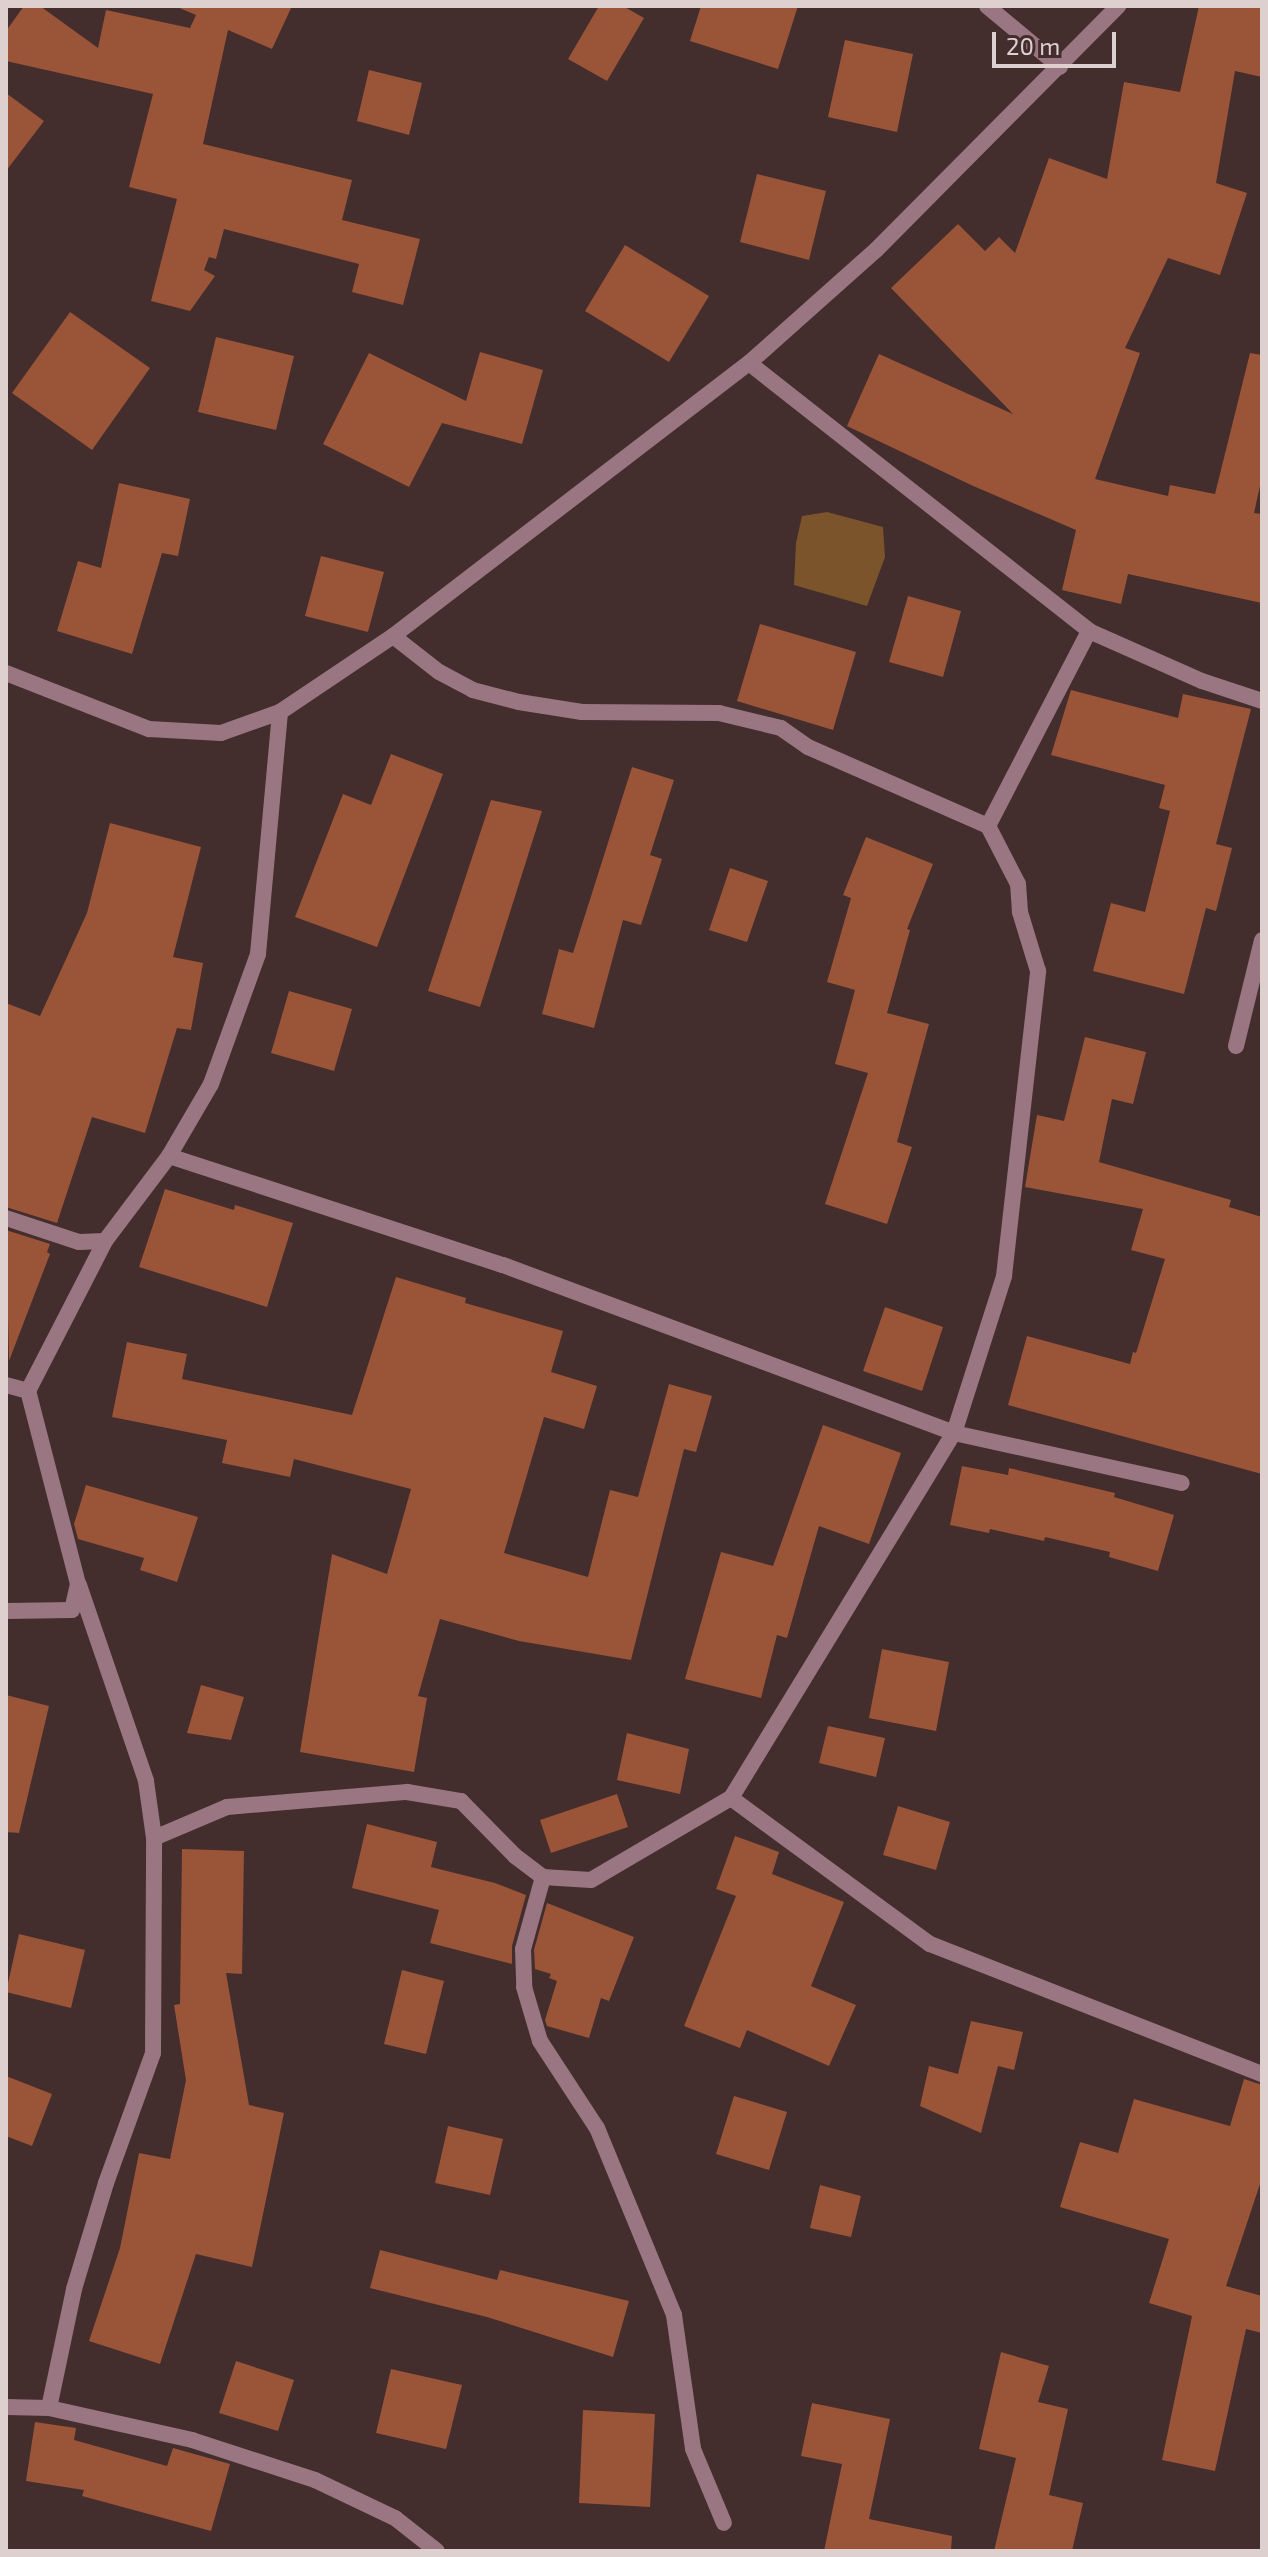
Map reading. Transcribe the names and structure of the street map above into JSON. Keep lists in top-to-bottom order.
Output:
{
  "scale_bar": "20 m"
}
